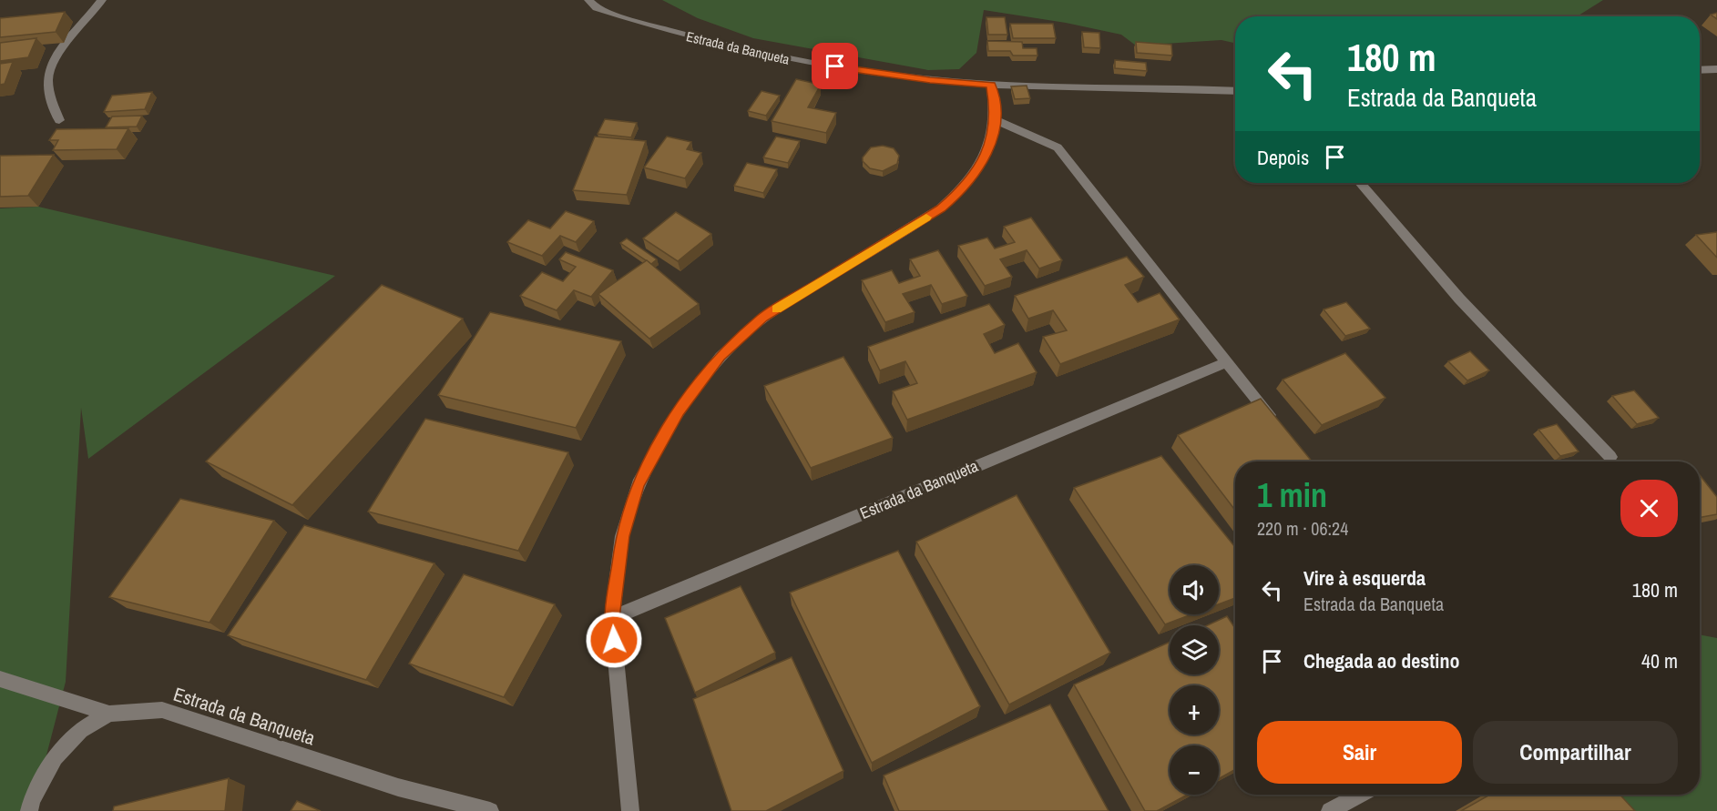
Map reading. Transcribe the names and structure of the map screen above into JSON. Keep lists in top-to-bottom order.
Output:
{
  "streets": {
    "street": ["Estrada da Banqueta"]
  },
  "page": {
    "turn": ["180 m", "Estrada da Banqueta"],
    "then": "Depois",
    "heading": ["1 min", "220 m · 06:24"],
    "list": [
      {
        "name": "Vire à esquerda",
        "note": "Estrada da Banqueta",
        "value": "180 m"
      },
      {
        "name": "Chegada ao destino",
        "value": "40 m"
      }
    ],
    "map_buttons": ["+", "−"],
    "buttons": ["Sair", "Compartilhar"]
  }
}
